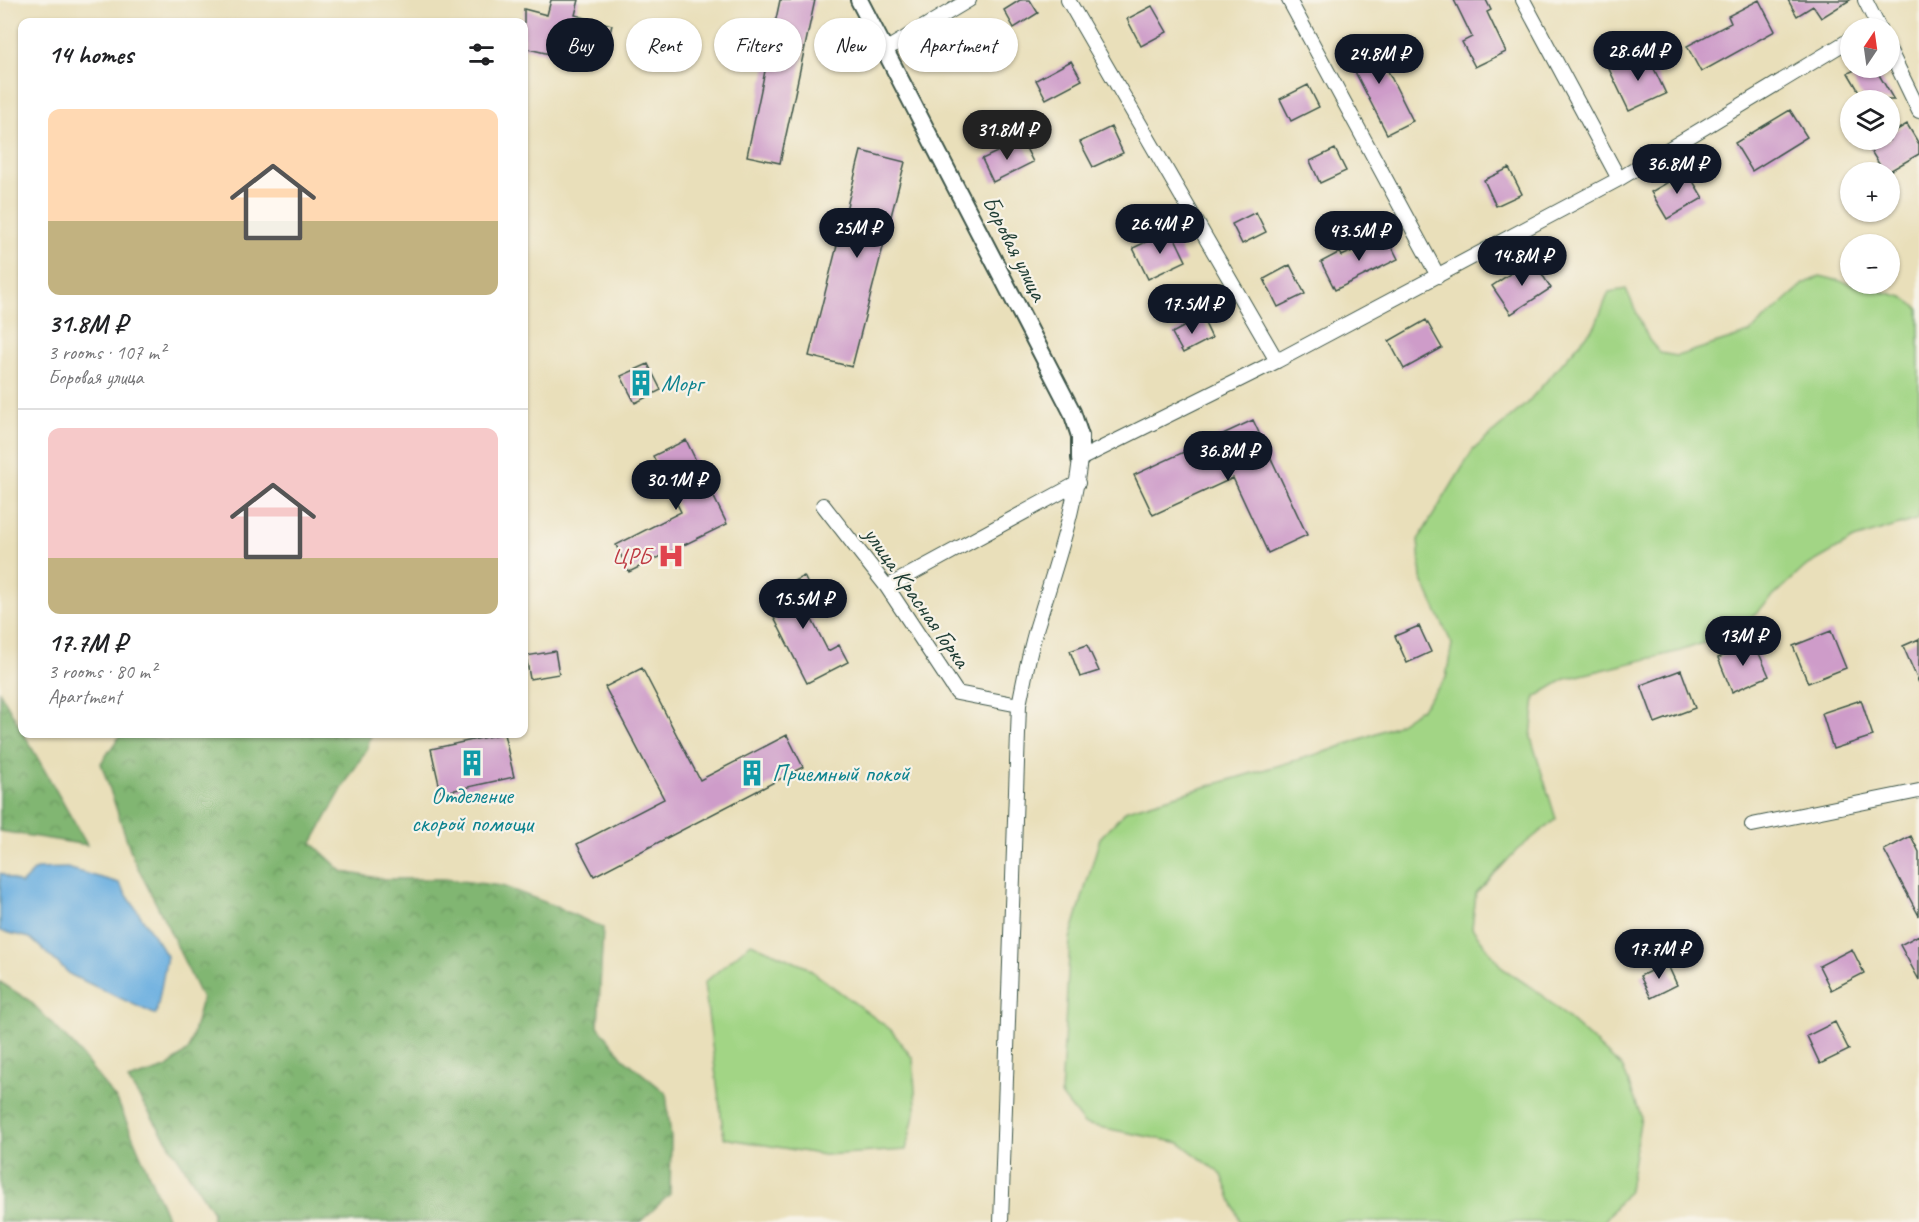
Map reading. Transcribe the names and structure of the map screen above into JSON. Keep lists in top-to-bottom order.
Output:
{
  "streets": {
    "street": ["Боровая улица", "улица Красная Горка"]
  },
  "places": {
    "building": ["Морг", "Отделение скорой помощи", "Приемный покой"],
    "hospital": ["ЦРБ"]
  },
  "north": "top",
  "page": {
    "map_buttons": ["+", "−"],
    "chip": [
      "Buy",
      "Rent",
      "Filters",
      "New",
      "Apartment"
    ],
    "heading": "14 homes",
    "price": [
      "28.6M ₽",
      "24.8M ₽",
      "31.8M ₽",
      "36.8M ₽",
      "26.4M ₽",
      "25M ₽",
      "43.5M ₽",
      "14.8M ₽",
      "17.5M ₽",
      "36.8M ₽",
      "30.1M ₽",
      "15.5M ₽",
      "13M ₽",
      "17.7M ₽"
    ],
    "list": [
      {
        "name": "31.8M ₽",
        "note": "3 rooms · 107 m² · Боровая улица"
      },
      {
        "name": "17.7M ₽",
        "note": "3 rooms · 80 m² · Apartment"
      }
    ]
  }
}
